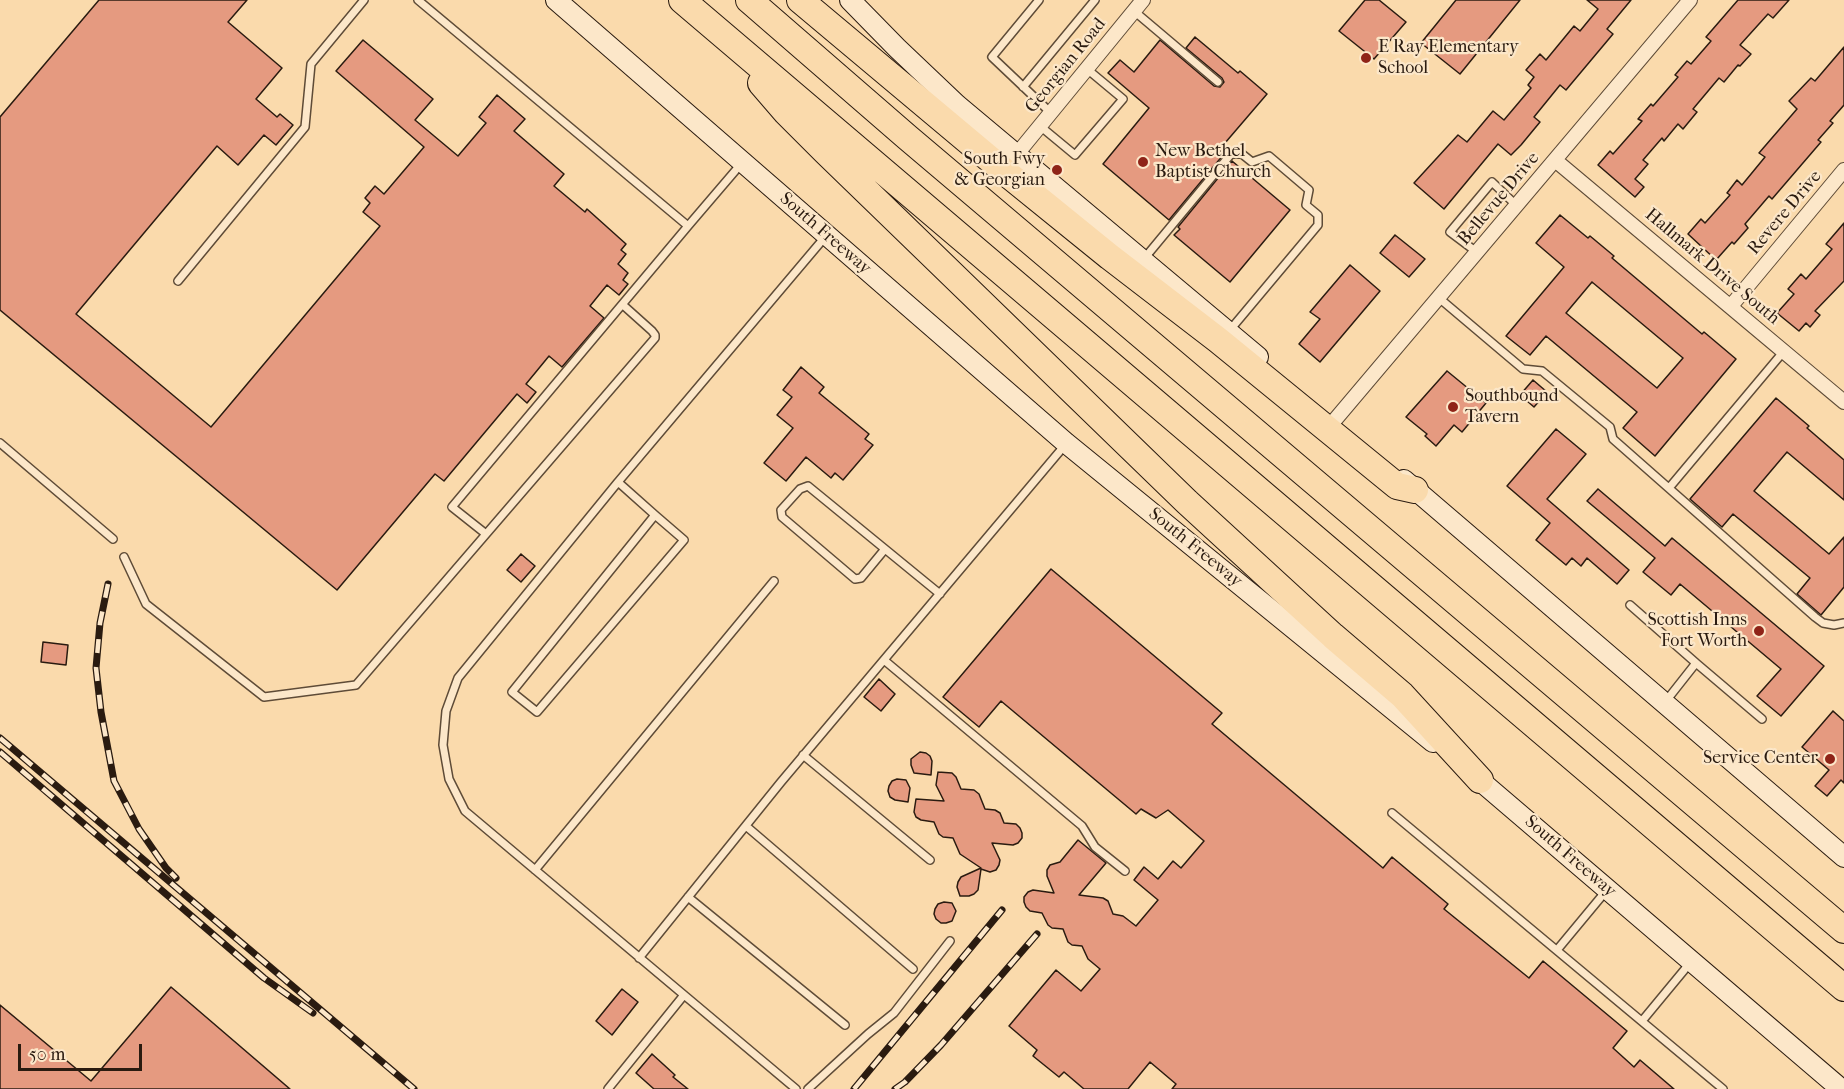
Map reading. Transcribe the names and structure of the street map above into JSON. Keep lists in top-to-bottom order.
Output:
{
  "streets": {
    "main road": ["South Freeway"],
    "street": [
      "Georgian Road",
      "Bellevue Drive",
      "Revere Drive",
      "Hallmark Drive South"
    ]
  },
  "crossings": [
    ["Bellevue Drive", "Hallmark Drive South"],
    ["Revere Drive", "Hallmark Drive South"]
  ],
  "places": [
    "E Ray Elementary School",
    "New Bethel Baptist Church",
    "South Fwy & Georgian",
    "Southbound Tavern",
    "Scottish Inns Fort Worth",
    "Service Center"
  ],
  "scale_bar": "50 m"
}
